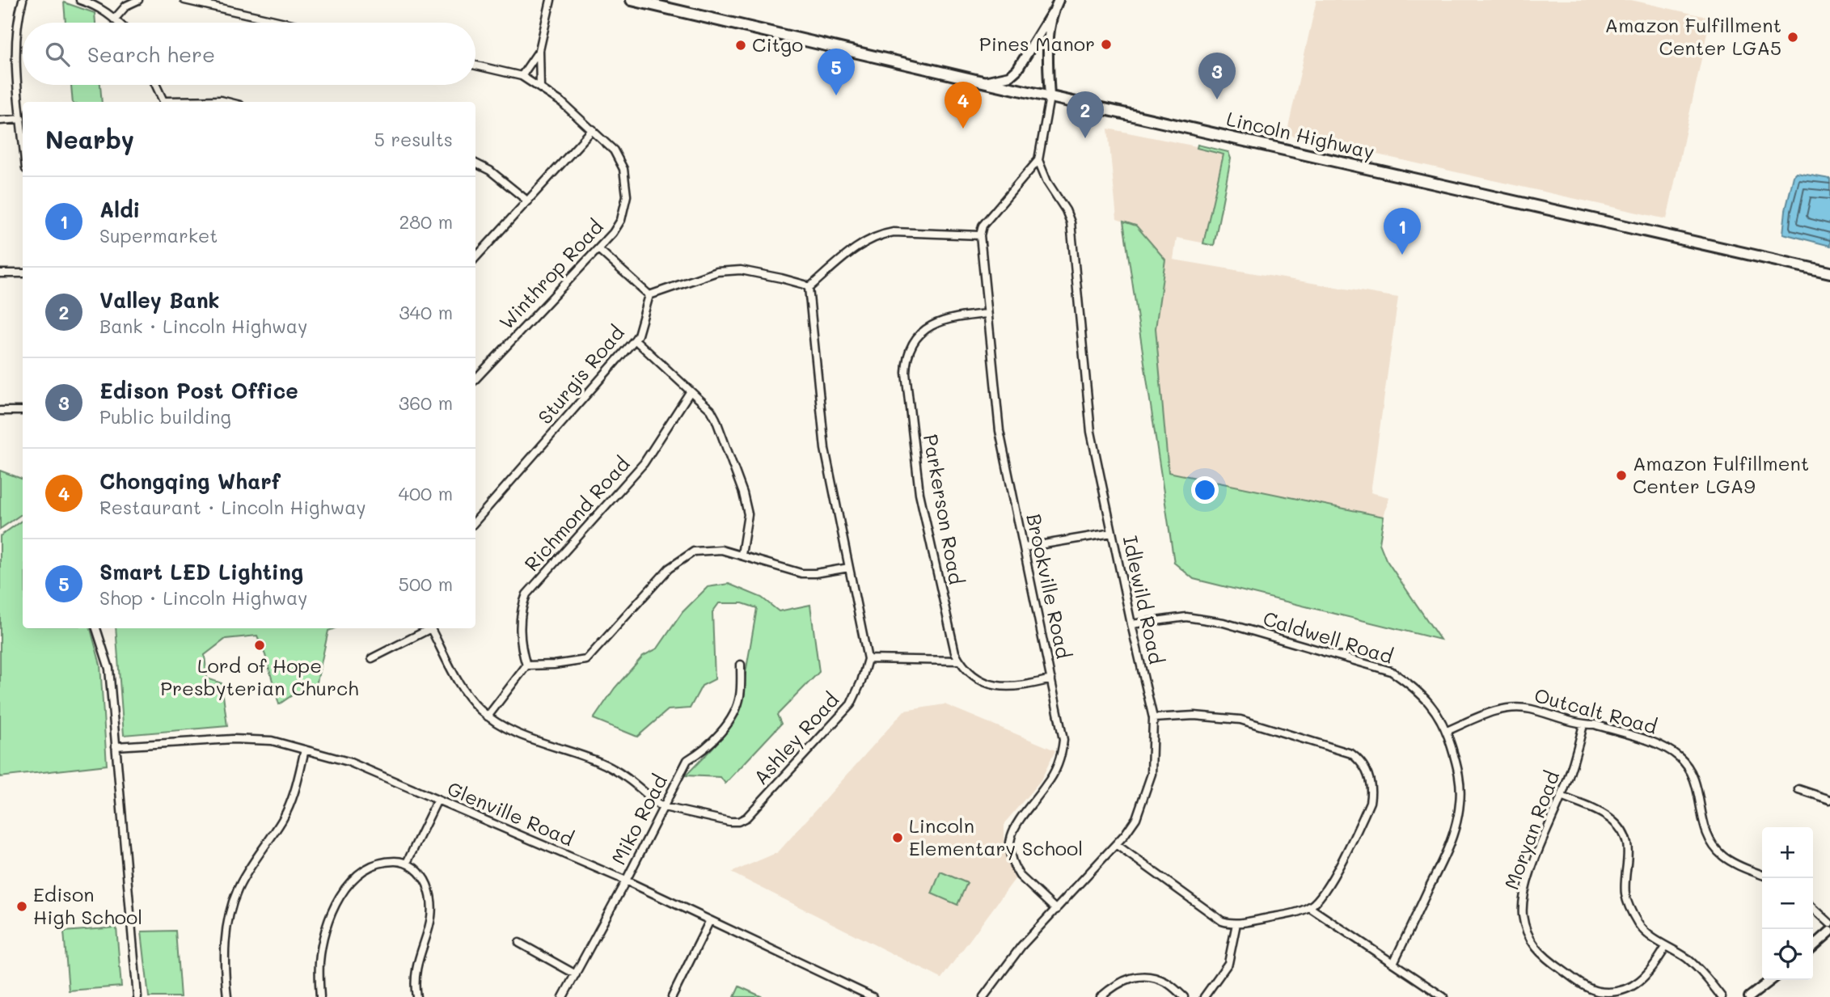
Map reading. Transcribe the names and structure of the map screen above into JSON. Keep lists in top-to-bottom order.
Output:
{
  "streets": {
    "main road": ["Lincoln Highway"],
    "street": [
      "Winthrop Road",
      "Sturgis Road",
      "Parkerson Road",
      "Richmond Road",
      "Brookville Road",
      "Idlewild Road",
      "Caldwell Road",
      "Outcalt Road",
      "Ashley Road",
      "Glenville Road",
      "Miko Road",
      "Moryan Road"
    ]
  },
  "crossings": [
    ["Parkerson Road", "Brookville Road"],
    ["Brookville Road", "Idlewild Road"],
    ["Idlewild Road", "Caldwell Road"],
    ["Caldwell Road", "Outcalt Road"],
    ["Outcalt Road", "Moryan Road"],
    ["Ashley Road", "Miko Road"],
    ["Glenville Road", "Miko Road"]
  ],
  "places": [
    "Amazon Fulfillment Center LGA5",
    "Pines Manor",
    "Citgo",
    "Amazon Fulfillment Center LGA9",
    "Lord of Hope Presbyterian Church",
    "Lincoln Elementary School",
    "Edison High School"
  ],
  "page": {
    "search": "Search here",
    "pins": [
      "5",
      "3",
      "4",
      "2",
      "1"
    ],
    "heading": ["Nearby", "5 results"],
    "list": [
      {
        "mark": "1",
        "name": "Aldi",
        "note": "Supermarket",
        "value": "280 m"
      },
      {
        "mark": "2",
        "name": "Valley Bank",
        "note": "Bank · Lincoln Highway",
        "value": "340 m"
      },
      {
        "mark": "3",
        "name": "Edison Post Office",
        "note": "Public building",
        "value": "360 m"
      },
      {
        "mark": "4",
        "name": "Chongqing Wharf",
        "note": "Restaurant · Lincoln Highway",
        "value": "400 m"
      },
      {
        "mark": "5",
        "name": "Smart LED Lighting",
        "note": "Shop · Lincoln Highway",
        "value": "500 m"
      }
    ],
    "map_buttons": ["+", "−"]
  }
}
